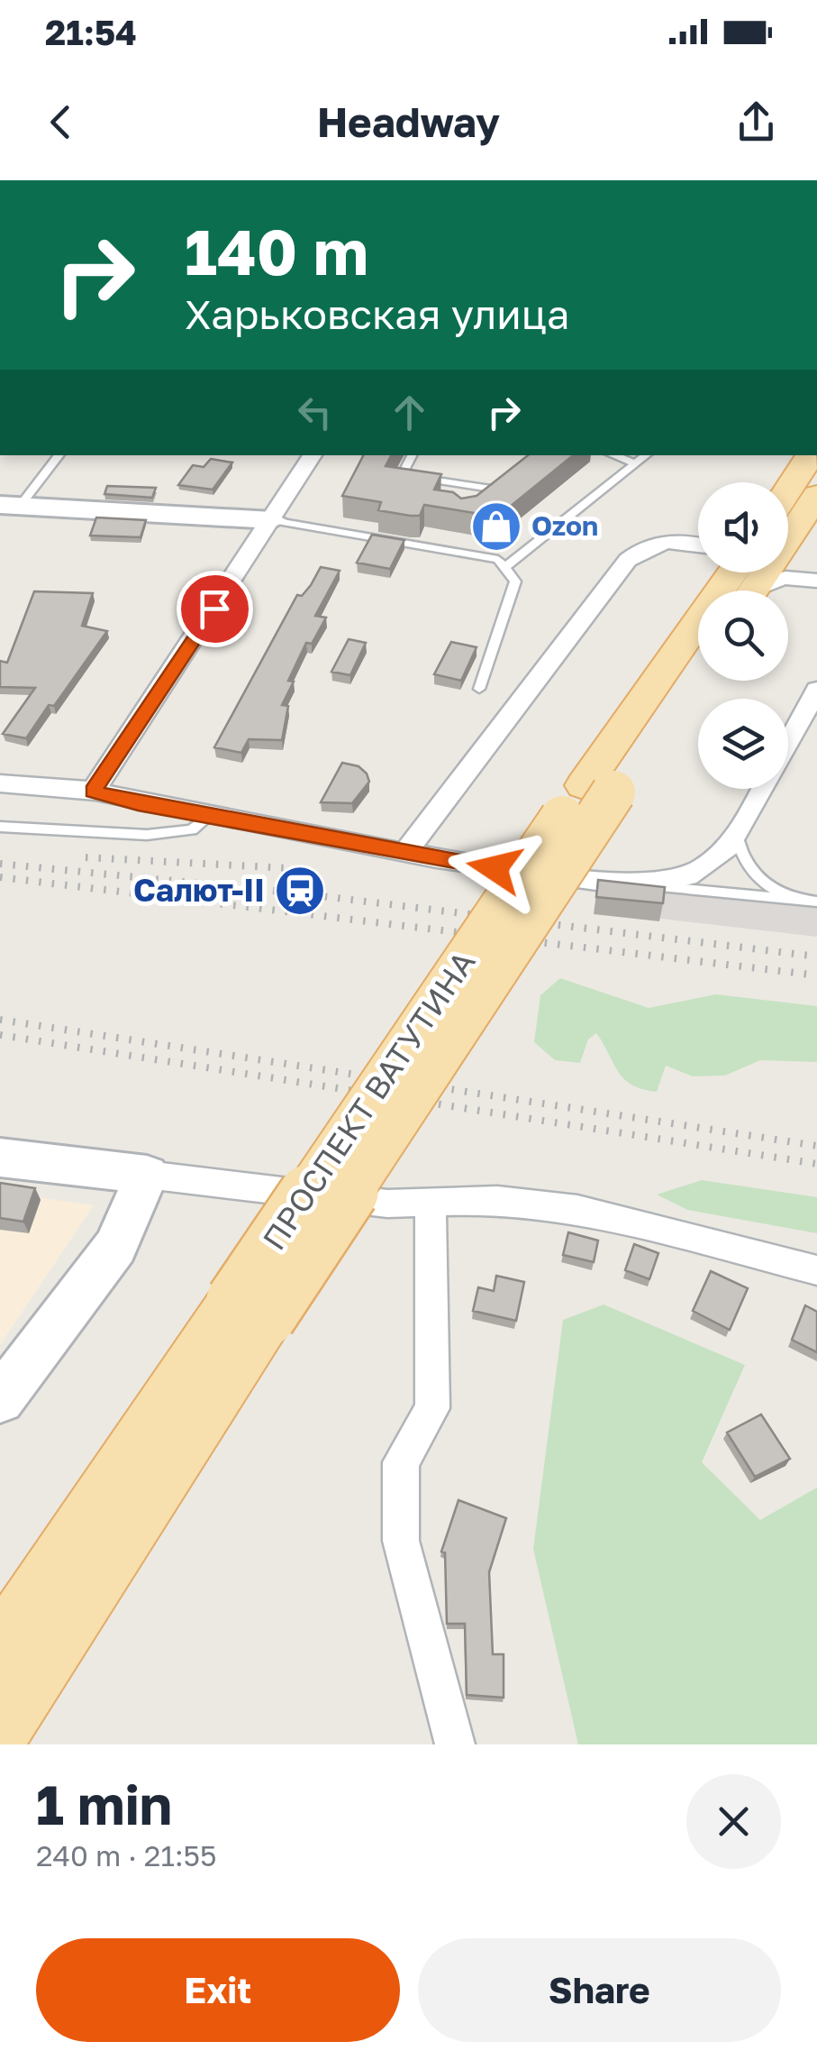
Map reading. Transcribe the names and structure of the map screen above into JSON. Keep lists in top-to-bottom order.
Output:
{
  "streets": {
    "main road": ["ПРОСПЕКТ ВАТУТИНА"]
  },
  "places": {
    "shop": ["Ozon"],
    "station": ["Салют-II"]
  },
  "page": {
    "status": "21:54",
    "header": "Headway",
    "turn": ["140 m", "Харьковская улица"],
    "heading": ["1 min", "240 m · 21:55"],
    "buttons": ["Exit", "Share"]
  }
}
